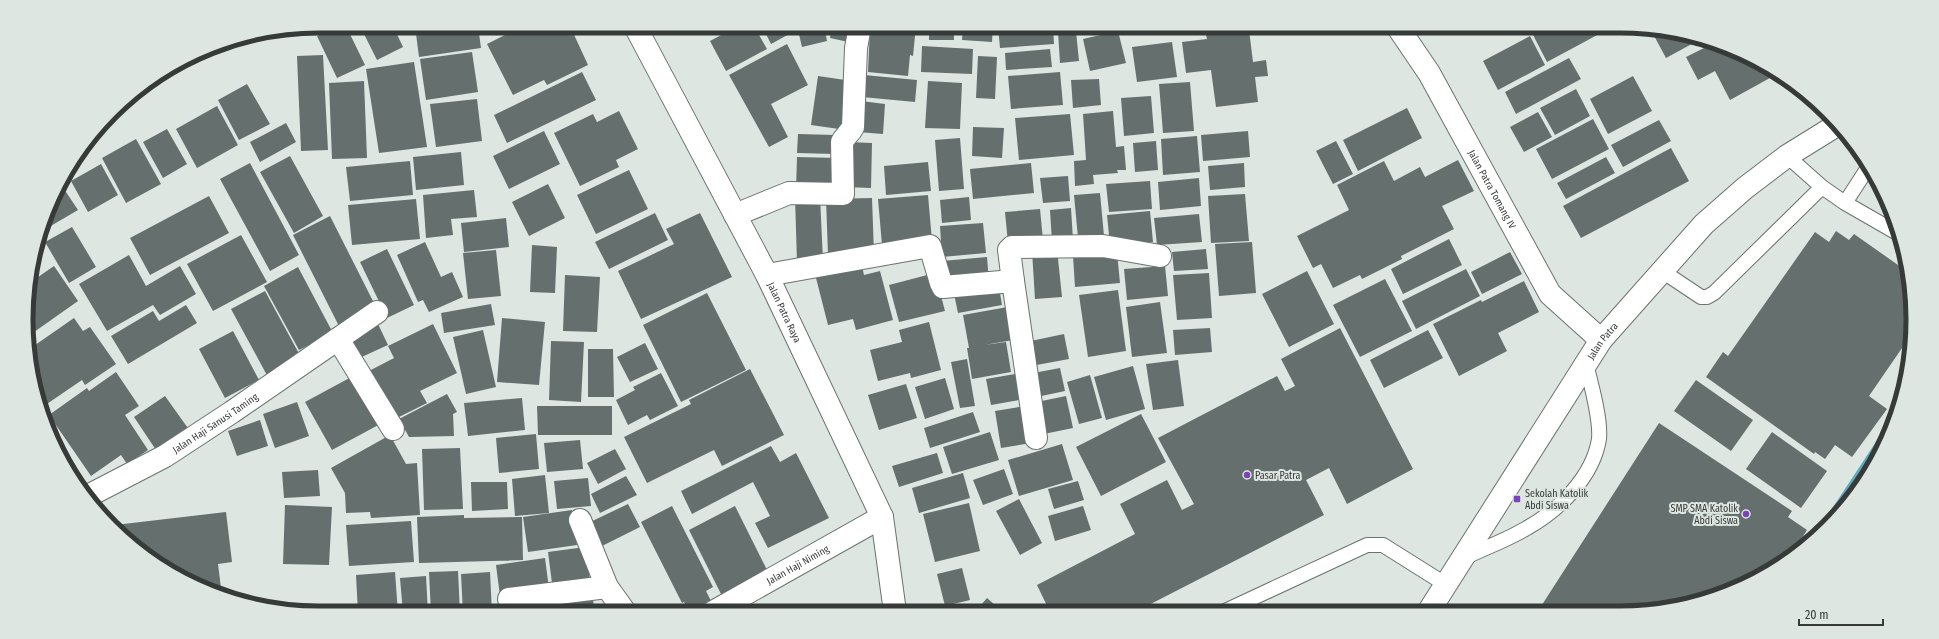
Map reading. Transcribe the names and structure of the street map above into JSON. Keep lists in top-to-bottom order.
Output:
{
  "streets": {
    "street": [
      "Jalan Patra Tomang IV",
      "Jalan Patra Raya",
      "Jalan Patra",
      "Jalan Haji Sanusi Taming",
      "Jalan Haji Niming"
    ]
  },
  "crossings": [
    ["Jalan Patra Tomang IV", "Jalan Patra"],
    ["Jalan Patra Raya", "Jalan Haji Niming"]
  ],
  "places": {
    "other": ["Pasar Patra", "SMP SMA Katolik Abdi Siswa"],
    "transit": ["Sekolah Katolik Abdi Siswa"]
  },
  "scale_bar": "20 m"
}
